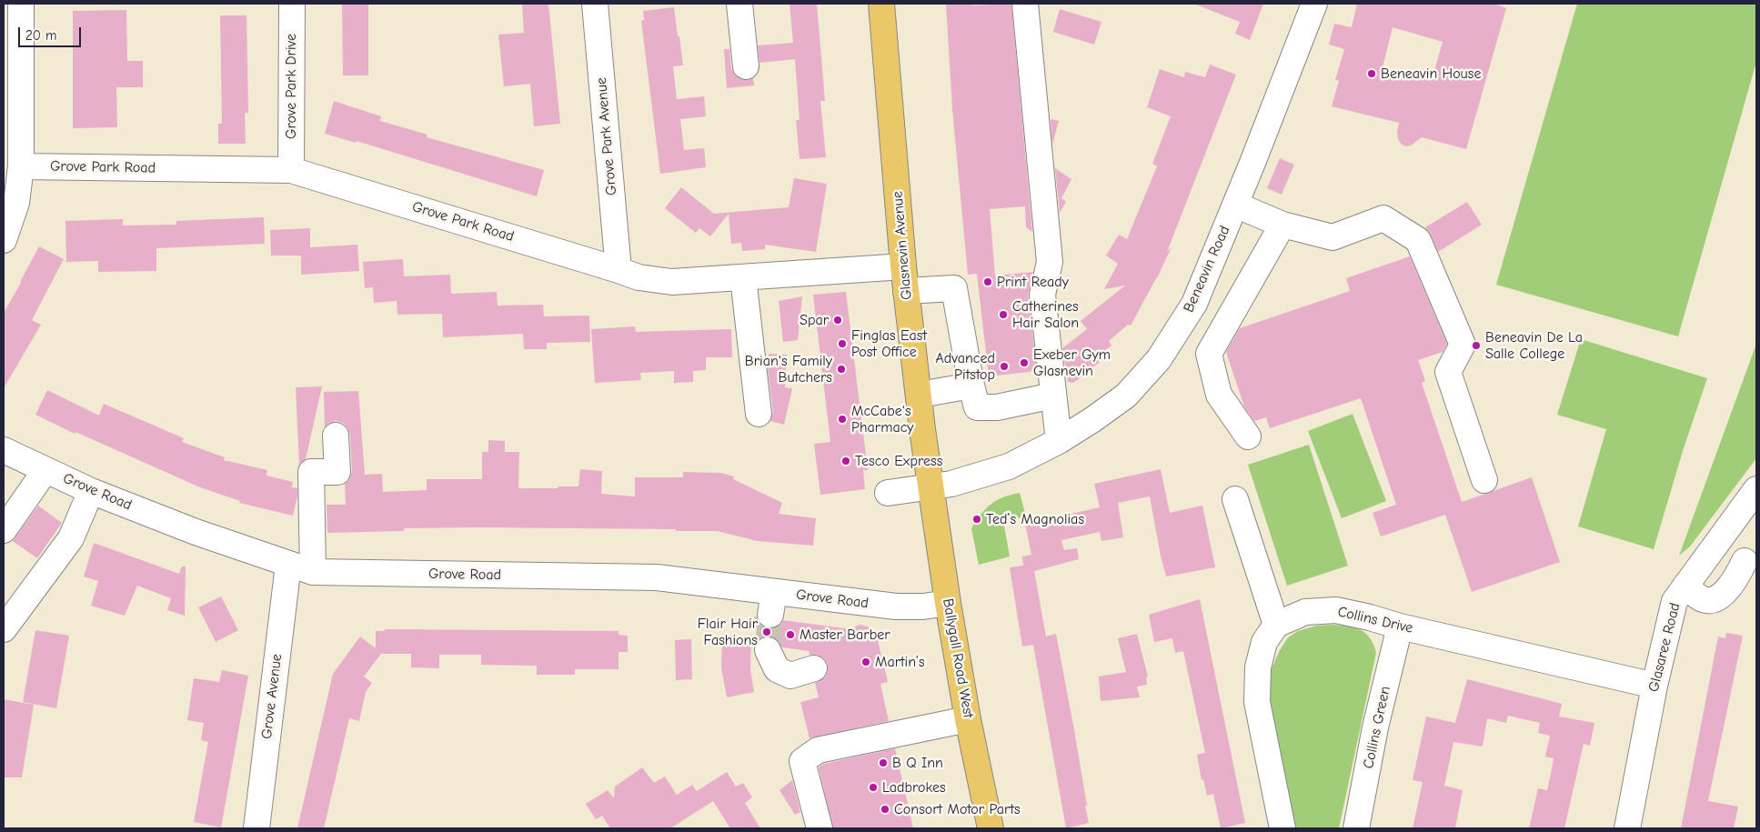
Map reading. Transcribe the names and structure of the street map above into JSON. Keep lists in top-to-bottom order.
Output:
{
  "streets": {
    "main road": ["Glasnevin Avenue", "Ballygall Road West"],
    "street": [
      "Grove Park Drive",
      "Grove Park Avenue",
      "Grove Park Road",
      "Beneavin Road",
      "Grove Road",
      "Collins Drive",
      "Glasaree Road",
      "Grove Avenue",
      "Collins Green"
    ]
  },
  "crossings": [
    ["Grove Park Drive", "Grove Park Road"],
    ["Grove Park Avenue", "Grove Park Road"],
    ["Grove Park Road", "Glasnevin Avenue"],
    ["Glasnevin Avenue", "Beneavin Road"],
    ["Glasnevin Avenue", "Ballygall Road West"],
    ["Beneavin Road", "Ballygall Road West"],
    ["Grove Road", "Ballygall Road West"],
    ["Grove Road", "Grove Avenue"],
    ["Collins Drive", "Glasaree Road"],
    ["Collins Drive", "Collins Green"]
  ],
  "places": [
    "Beneavin House",
    "Print Ready",
    "Catherines Hair Salon",
    "Spar",
    "Finglas East Post Office",
    "Beneavin De La Salle College",
    "Exeber Gym Glasnevin",
    "Advanced Pitstop",
    "Brian's Family Butchers",
    "McCabe's Pharmacy",
    "Tesco Express",
    "Ted’s Magnolias",
    "Flair Hair Fashions",
    "Master Barber",
    "Martin’s",
    "B Q Inn",
    "Ladbrokes",
    "Consort Motor Parts"
  ],
  "scale_bar": "20 m"
}
